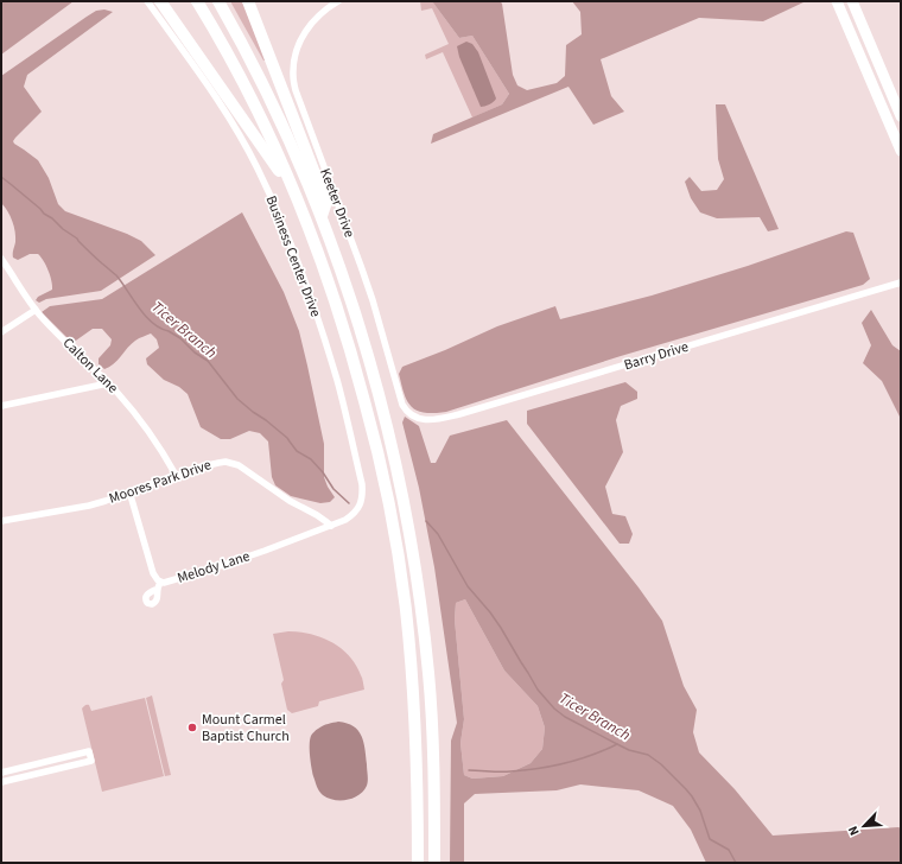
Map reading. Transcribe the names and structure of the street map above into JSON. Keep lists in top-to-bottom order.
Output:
{
  "streets": {
    "street": [
      "Keeter Drive",
      "Business Center Drive",
      "Barry Drive",
      "Calton Lane",
      "Moores Park Drive",
      "Melody Lane"
    ]
  },
  "crossings": [
    ["Keeter Drive", "Barry Drive"],
    ["Business Center Drive", "Moores Park Drive"],
    ["Business Center Drive", "Melody Lane"],
    ["Calton Lane", "Moores Park Drive"],
    ["Moores Park Drive", "Melody Lane"]
  ],
  "water": ["Ticer Branch"],
  "places": ["Mount Carmel Baptist Church"],
  "north": "bottom left"
}
